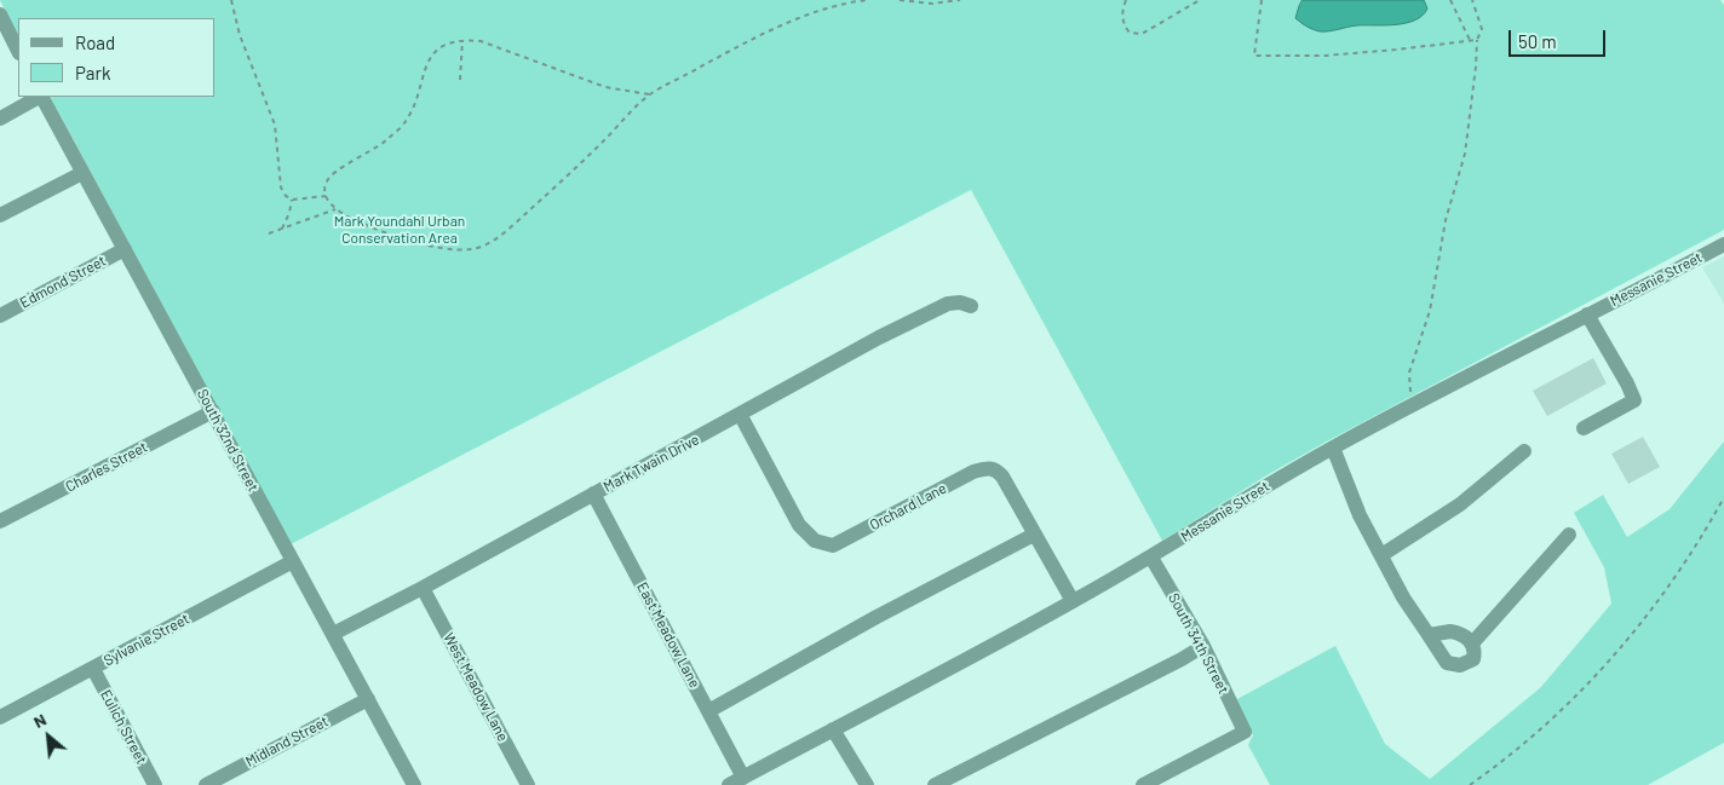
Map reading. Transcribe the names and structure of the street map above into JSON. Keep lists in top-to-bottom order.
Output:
{
  "streets": {
    "street": [
      "Messanie Street",
      "Edmond Street",
      "South 32nd Street",
      "Mark Twain Drive",
      "Charles Street",
      "Orchard Lane",
      "East Meadow Lane",
      "Sylvanie Street",
      "South 34th Street",
      "West Meadow Lane",
      "Eulich Street",
      "Midland Street"
    ]
  },
  "crossings": [
    ["Messanie Street", "Orchard Lane"],
    ["Messanie Street", "East Meadow Lane"],
    ["Messanie Street", "South 34th Street"],
    ["Edmond Street", "South 32nd Street"],
    ["South 32nd Street", "Mark Twain Drive"],
    ["South 32nd Street", "Charles Street"],
    ["South 32nd Street", "Sylvanie Street"],
    ["South 32nd Street", "Midland Street"],
    ["Mark Twain Drive", "Orchard Lane"],
    ["Mark Twain Drive", "East Meadow Lane"],
    ["Mark Twain Drive", "West Meadow Lane"],
    ["Sylvanie Street", "Eulich Street"]
  ],
  "parks": ["Mark Youndahl Urban Conservation Area"],
  "legend": ["Road", "Park"],
  "scale_bar": "50 m",
  "north": "top left"
}
